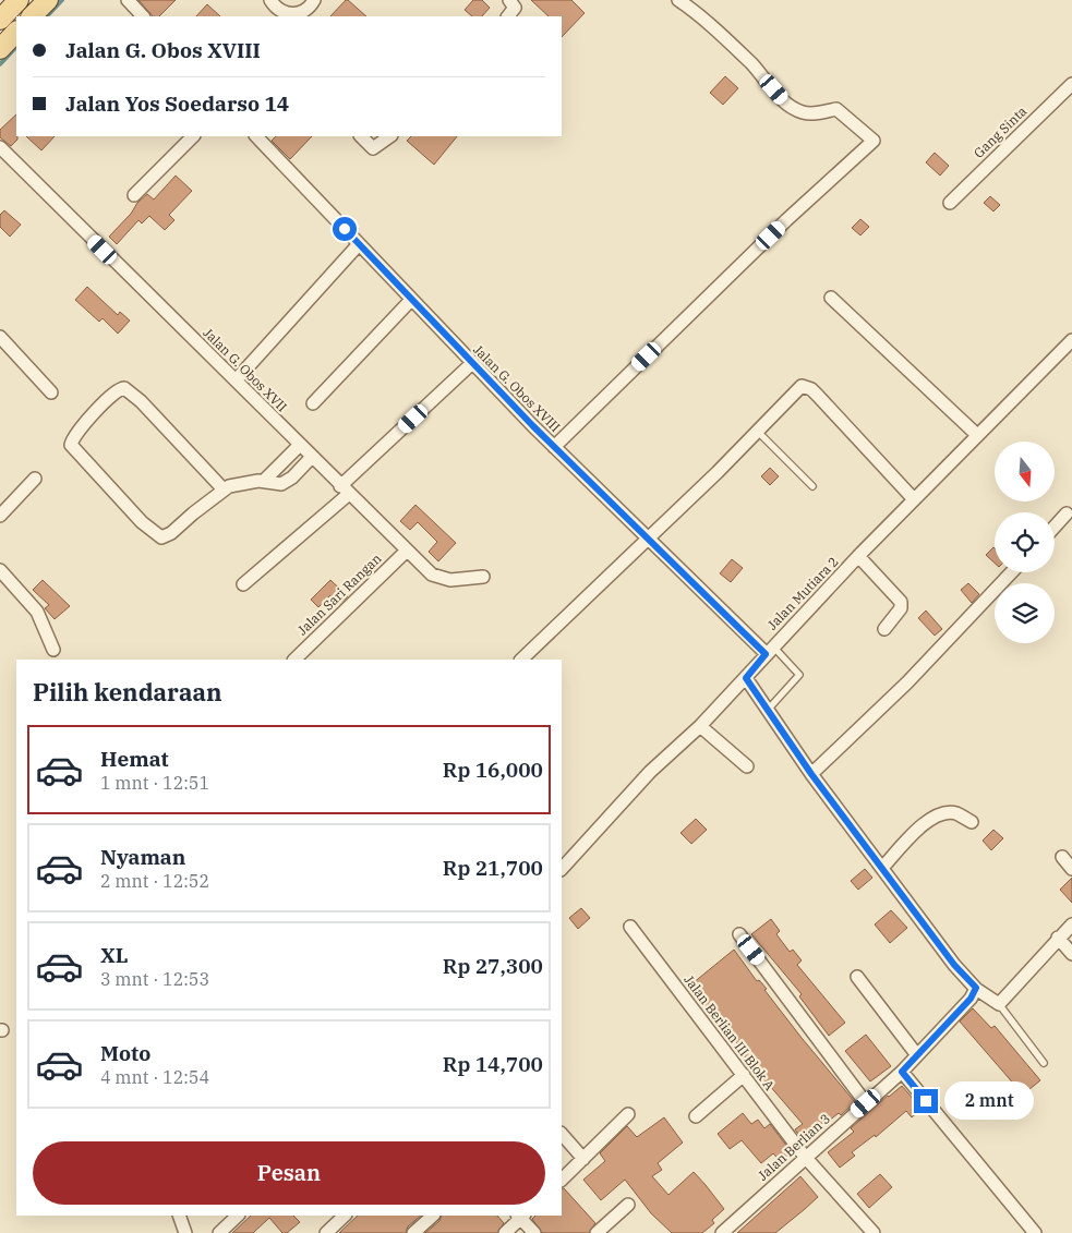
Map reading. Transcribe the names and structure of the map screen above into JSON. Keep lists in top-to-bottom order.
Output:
{
  "streets": {
    "street": [
      "Gang Sinta",
      "Jalan G. Obos XVII",
      "Jalan G. Obos XVIII",
      "Jalan Mutiara 2",
      "Jalan Sari Rangan",
      "Jalan Berlian III Blok A",
      "Jalan Berlian 3"
    ]
  },
  "crossings": [
    ["Jalan G. Obos XVII", "Jalan Sari Rangan"],
    ["Jalan G. Obos XVIII", "Jalan Mutiara 2"],
    ["Jalan Berlian III Blok A", "Jalan Berlian 3"]
  ],
  "north": "bottom",
  "page": {
    "banner": ["Jalan G. Obos XVIII", "Jalan Yos Soedarso 14"],
    "heading": "Pilih kendaraan",
    "list": [
      {
        "name": "Hemat",
        "note": "1 mnt · 12:51",
        "value": "Rp 16,000"
      },
      {
        "name": "Nyaman",
        "note": "2 mnt · 12:52",
        "value": "Rp 21,700"
      },
      {
        "name": "XL",
        "note": "3 mnt · 12:53",
        "value": "Rp 27,300"
      },
      {
        "name": "Moto",
        "note": "4 mnt · 12:54",
        "value": "Rp 14,700"
      }
    ],
    "bubble": "2 mnt",
    "buttons": "Pesan"
  }
}
